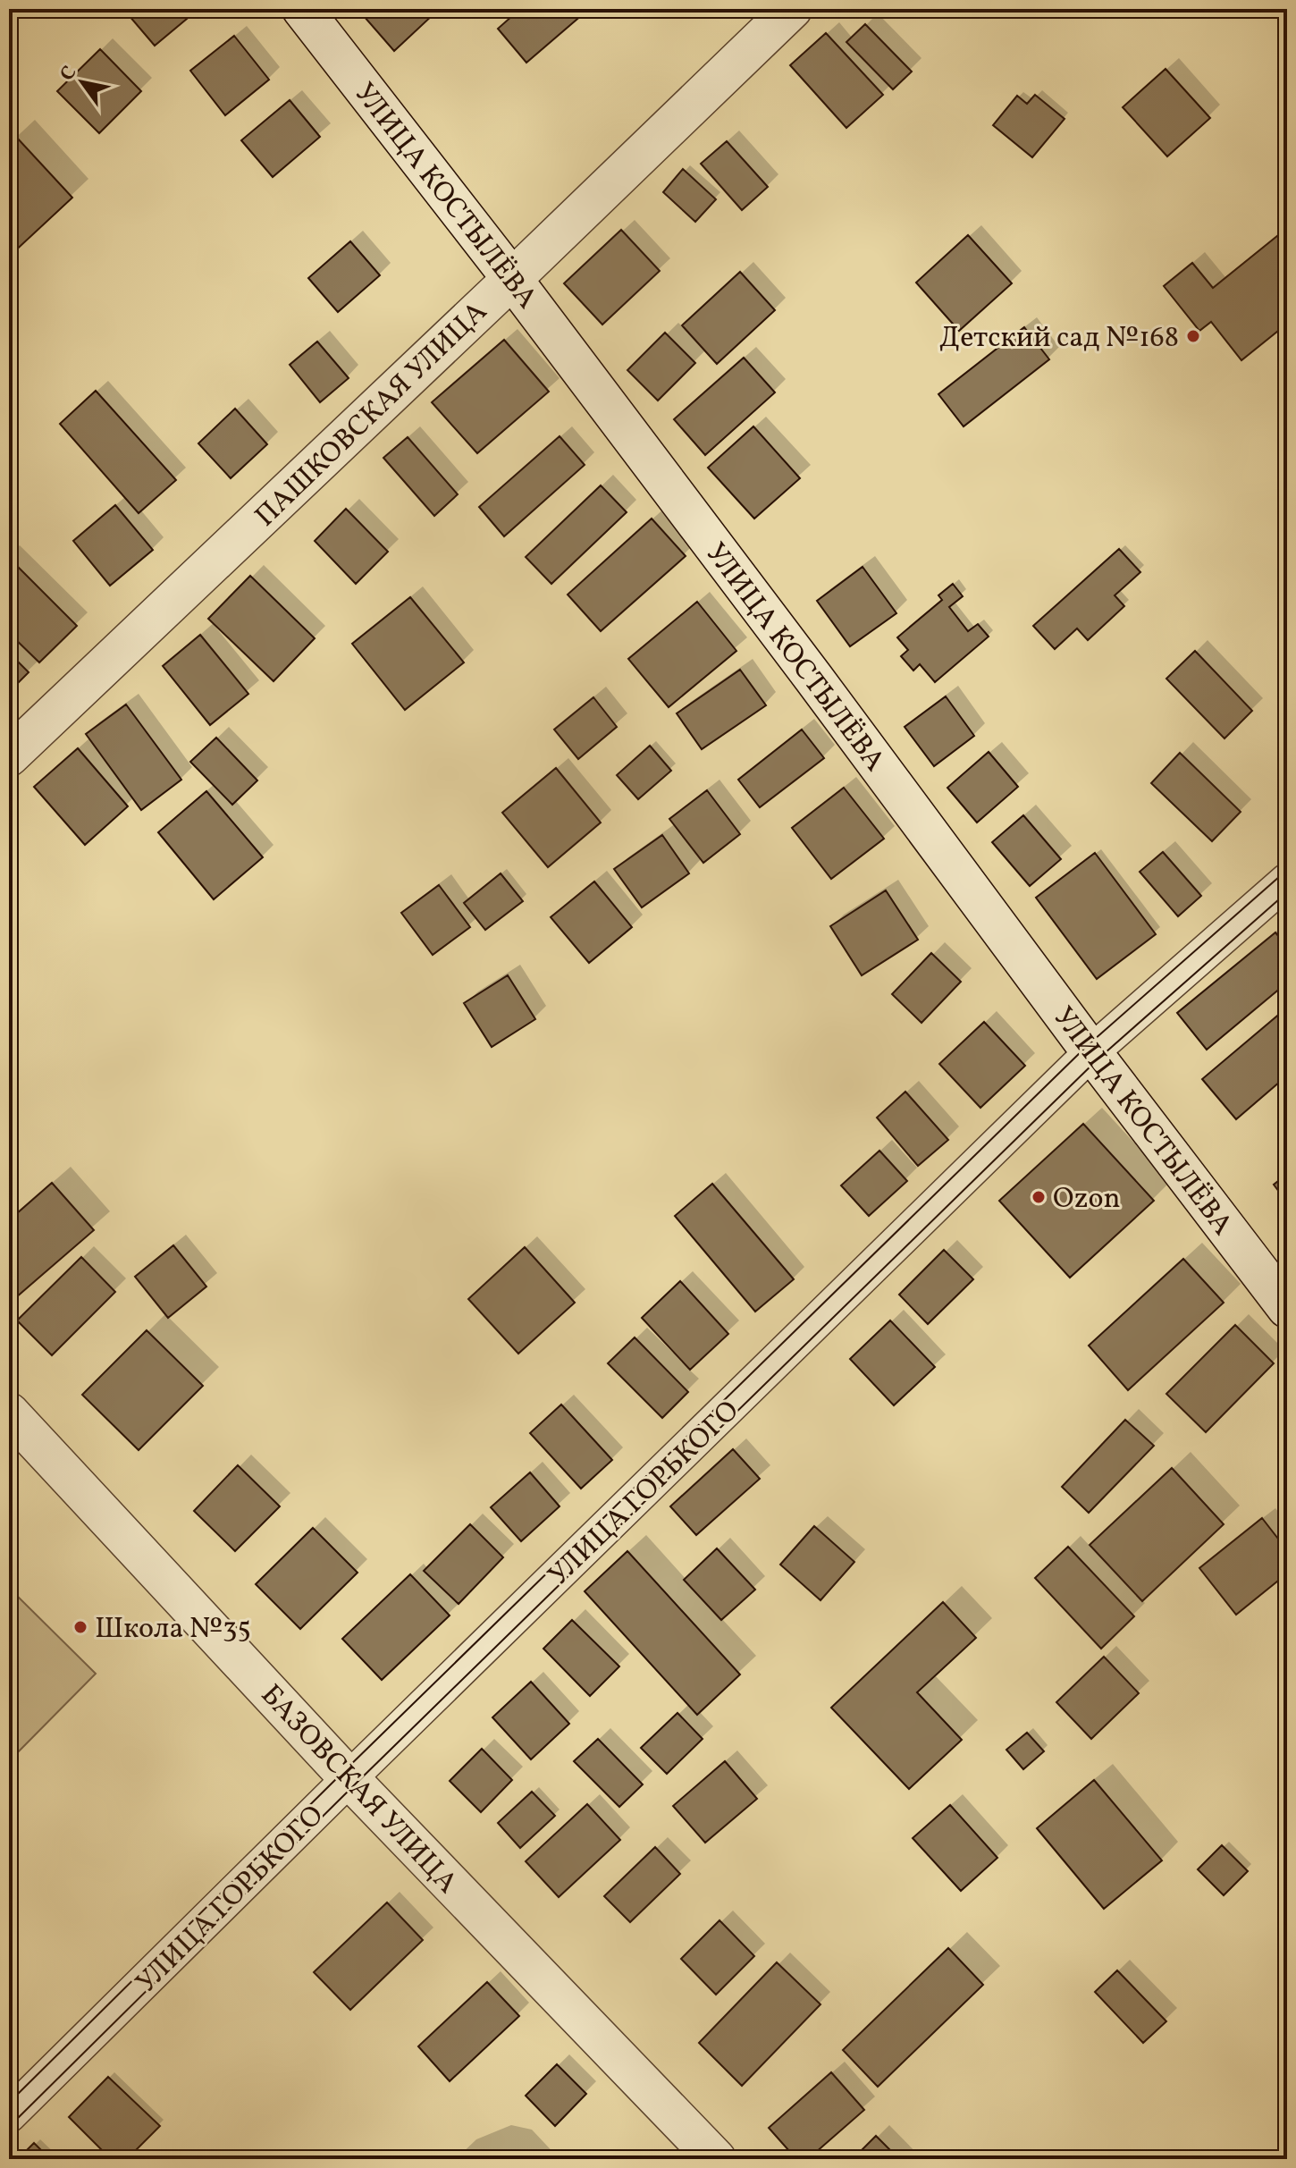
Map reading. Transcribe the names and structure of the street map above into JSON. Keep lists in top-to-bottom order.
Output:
{
  "streets": {
    "street": [
      "УЛИЦА КОСТЫЛЁВА",
      "ПАШКОВСКАЯ УЛИЦА",
      "УЛИЦА ГОРЬКОГО",
      "БАЗОВСКАЯ УЛИЦА"
    ]
  },
  "crossings": [
    ["УЛИЦА КОСТЫЛЁВА", "ПАШКОВСКАЯ УЛИЦА"],
    ["УЛИЦА КОСТЫЛЁВА", "УЛИЦА ГОРЬКОГО"],
    ["УЛИЦА ГОРЬКОГО", "БАЗОВСКАЯ УЛИЦА"]
  ],
  "places": ["Детский сад №168", "Ozon", "Школа №35"],
  "north": "top left"
}
